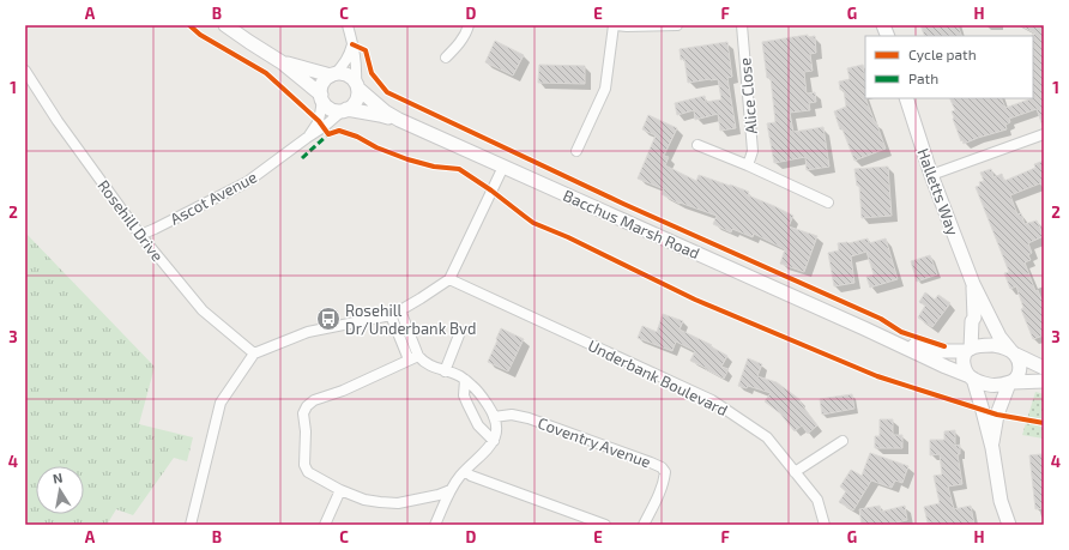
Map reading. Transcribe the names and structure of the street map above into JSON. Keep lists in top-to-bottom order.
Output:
{
  "streets": {
    "main road": ["Halletts Way", "Bacchus Marsh Road"],
    "street": [
      "Alice Close",
      "Ascot Avenue",
      "Rosehill Drive",
      "Underbank Boulevard",
      "Coventry Avenue"
    ]
  },
  "crossings": [
    ["Halletts Way", "Bacchus Marsh Road"],
    ["Ascot Avenue", "Rosehill Drive"],
    ["Ascot Avenue", "Bacchus Marsh Road"]
  ],
  "places": {
    "bus stop": ["Rosehill Dr/Underbank Bvd"]
  },
  "legend": ["Cycle path", "Path"],
  "north": "top",
  "grid": {
    "columns": [
      "A",
      "B",
      "C",
      "D",
      "E",
      "F",
      "G",
      "H"
    ],
    "rows": [
      "1",
      "2",
      "3",
      "4"
    ]
  }
}
